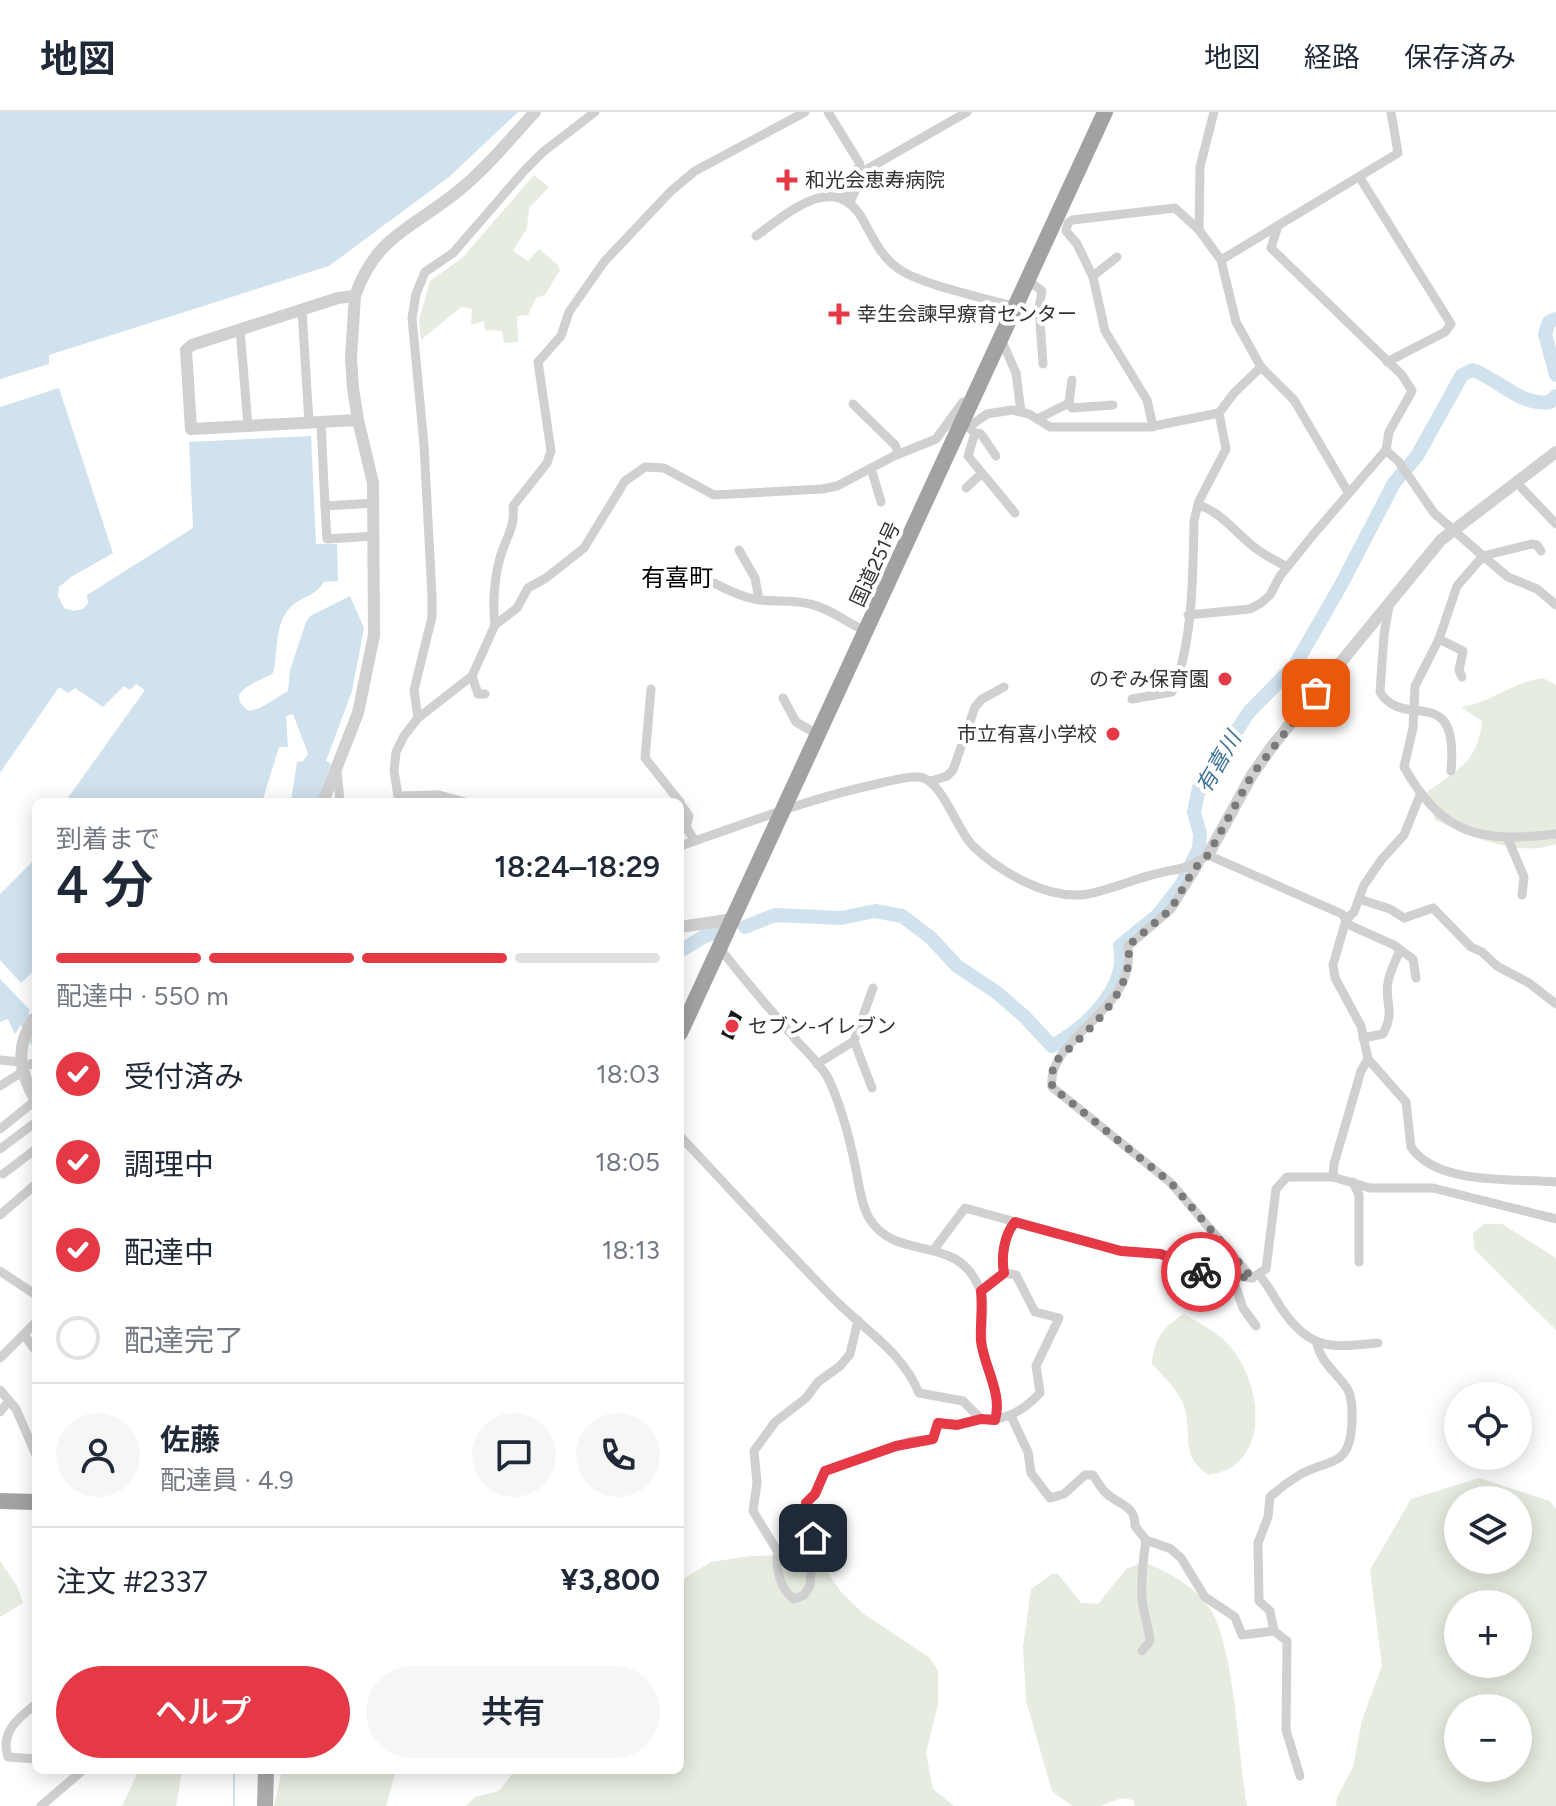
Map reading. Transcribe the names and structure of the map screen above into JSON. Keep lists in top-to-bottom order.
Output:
{
  "streets": {
    "highway": ["国道251号"]
  },
  "districts": ["有喜町"],
  "water": ["有喜川"],
  "places": {
    "health": ["和光会恵寿病院", "幸生会諫早療育センター"],
    "other": ["のぞみ保育園", "市立有喜小学校", "セブン-イレブン"]
  },
  "page": {
    "header": "地図",
    "nav": ["地図", "経路", "保存済み"],
    "heading": ["4 分", "到着まで", "18:24–18:29"],
    "panel": [
      "佐藤",
      "配達員 · 4.9",
      "注文 #2337",
      "¥3,800"
    ],
    "bar": "配達中 · 550 m",
    "list": [
      ["受付済み", "18:03"],
      ["調理中", "18:05"],
      ["配達中", "18:13"],
      "配達完了"
    ],
    "map_buttons": ["+", "−"],
    "buttons": ["ヘルプ", "共有"]
  }
}
